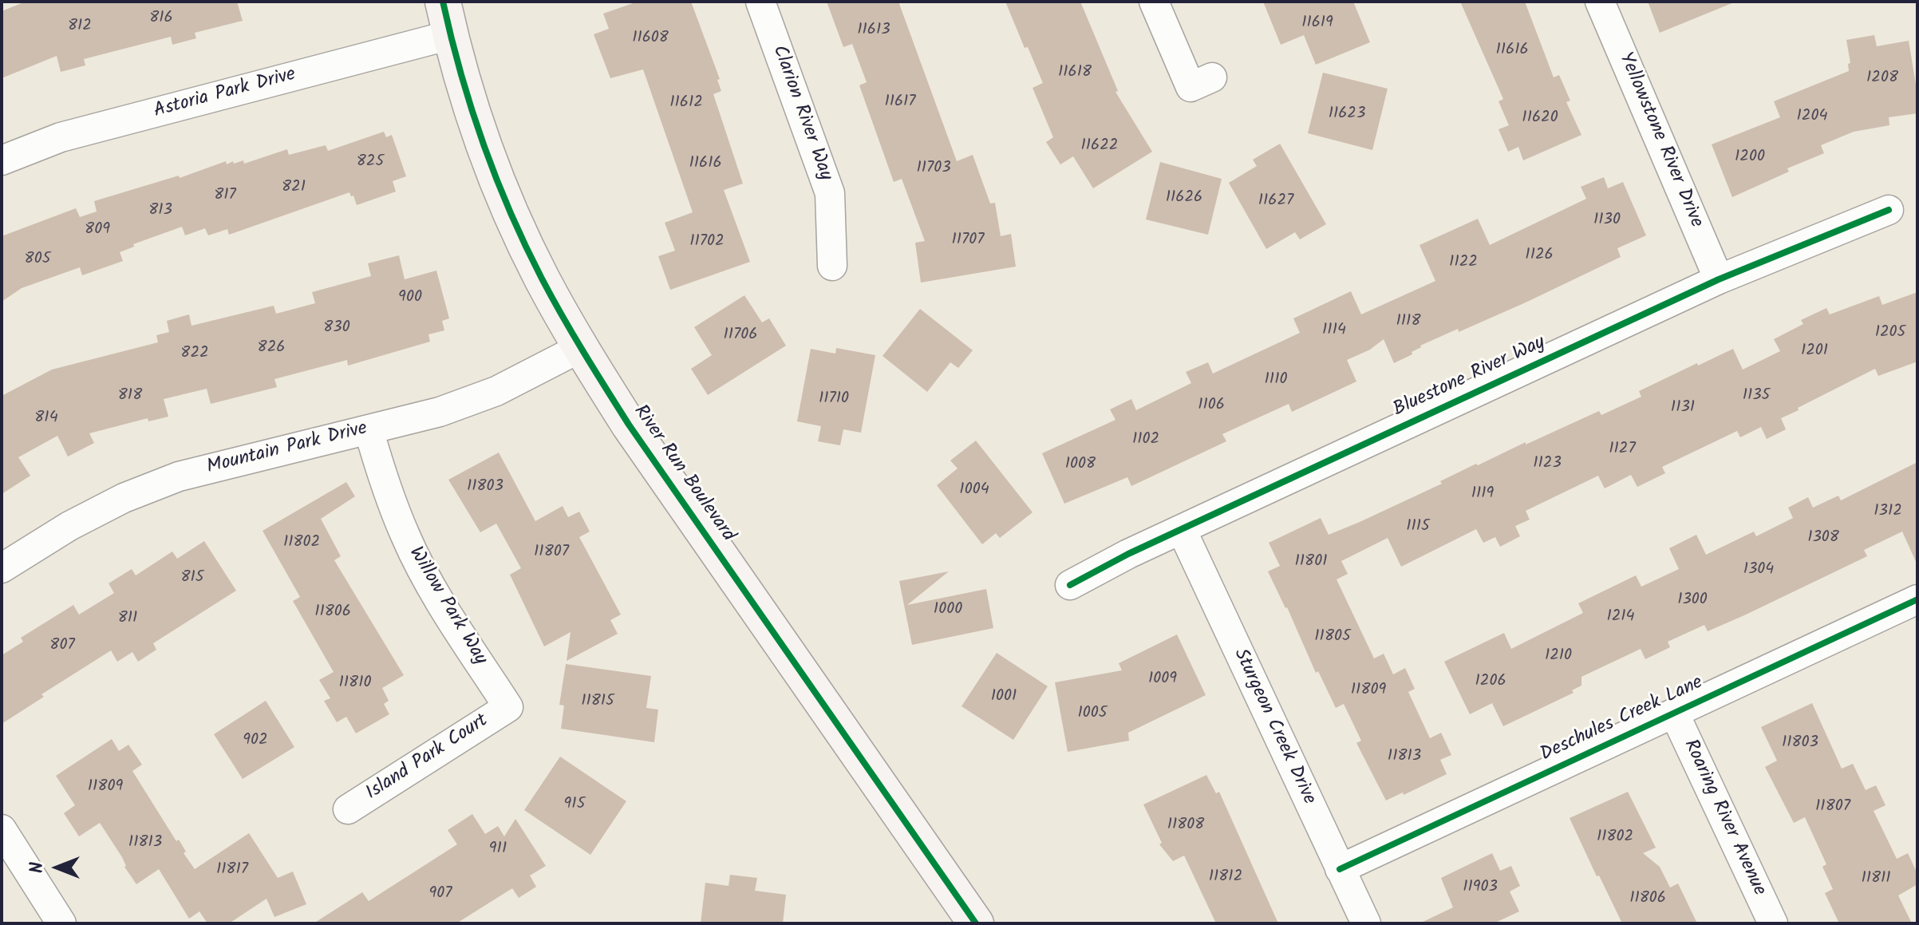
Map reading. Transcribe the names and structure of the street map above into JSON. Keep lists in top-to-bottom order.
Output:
{
  "streets": {
    "street": [
      "Astoria Park Drive",
      "Clarion River Way",
      "Yellowstone River Drive",
      "Bluestone River Way",
      "Mountain Park Drive",
      "River Run Boulevard",
      "Willow Park Way",
      "Deschules Creek Lane",
      "Sturgeon Creek Drive",
      "Island Park Court",
      "Roaring River Avenue"
    ]
  },
  "crossings": [
    ["Astoria Park Drive", "River Run Boulevard"],
    ["Yellowstone River Drive", "Bluestone River Way"],
    ["Bluestone River Way", "Sturgeon Creek Drive"],
    ["Mountain Park Drive", "River Run Boulevard"],
    ["Mountain Park Drive", "Willow Park Way"],
    ["Willow Park Way", "Island Park Court"],
    ["Deschules Creek Lane", "Sturgeon Creek Drive"],
    ["Deschules Creek Lane", "Roaring River Avenue"]
  ],
  "house_numbers": [
    "816",
    "11619",
    "812",
    "11613",
    "11608",
    "11616",
    "11618",
    "1208",
    "11617",
    "11612",
    "11623",
    "1204",
    "11620",
    "11622",
    "1200",
    "825",
    "11616",
    "11703",
    "821",
    "817",
    "11626",
    "11627",
    "813",
    "1130",
    "809",
    "11707",
    "11702",
    "1126",
    "805",
    "1122",
    "900",
    "1118",
    "830",
    "1114",
    "1205",
    "11706",
    "826",
    "1201",
    "822",
    "1110",
    "818",
    "1135",
    "11710",
    "1106",
    "1131",
    "814",
    "1102",
    "1127",
    "1123",
    "1008",
    "11803",
    "1004",
    "1119",
    "1312",
    "1115",
    "1308",
    "11802",
    "11807",
    "11801",
    "1304",
    "815",
    "1300",
    "1000",
    "11806",
    "1214",
    "811",
    "11805",
    "807",
    "1210",
    "1009",
    "1206",
    "11810",
    "11809",
    "1001",
    "11815",
    "1005",
    "902",
    "11803",
    "11813",
    "11809",
    "915",
    "11807",
    "11808",
    "11802",
    "11813",
    "911",
    "11817",
    "11812",
    "11811",
    "11903",
    "907",
    "11806"
  ],
  "north": "left"
}
